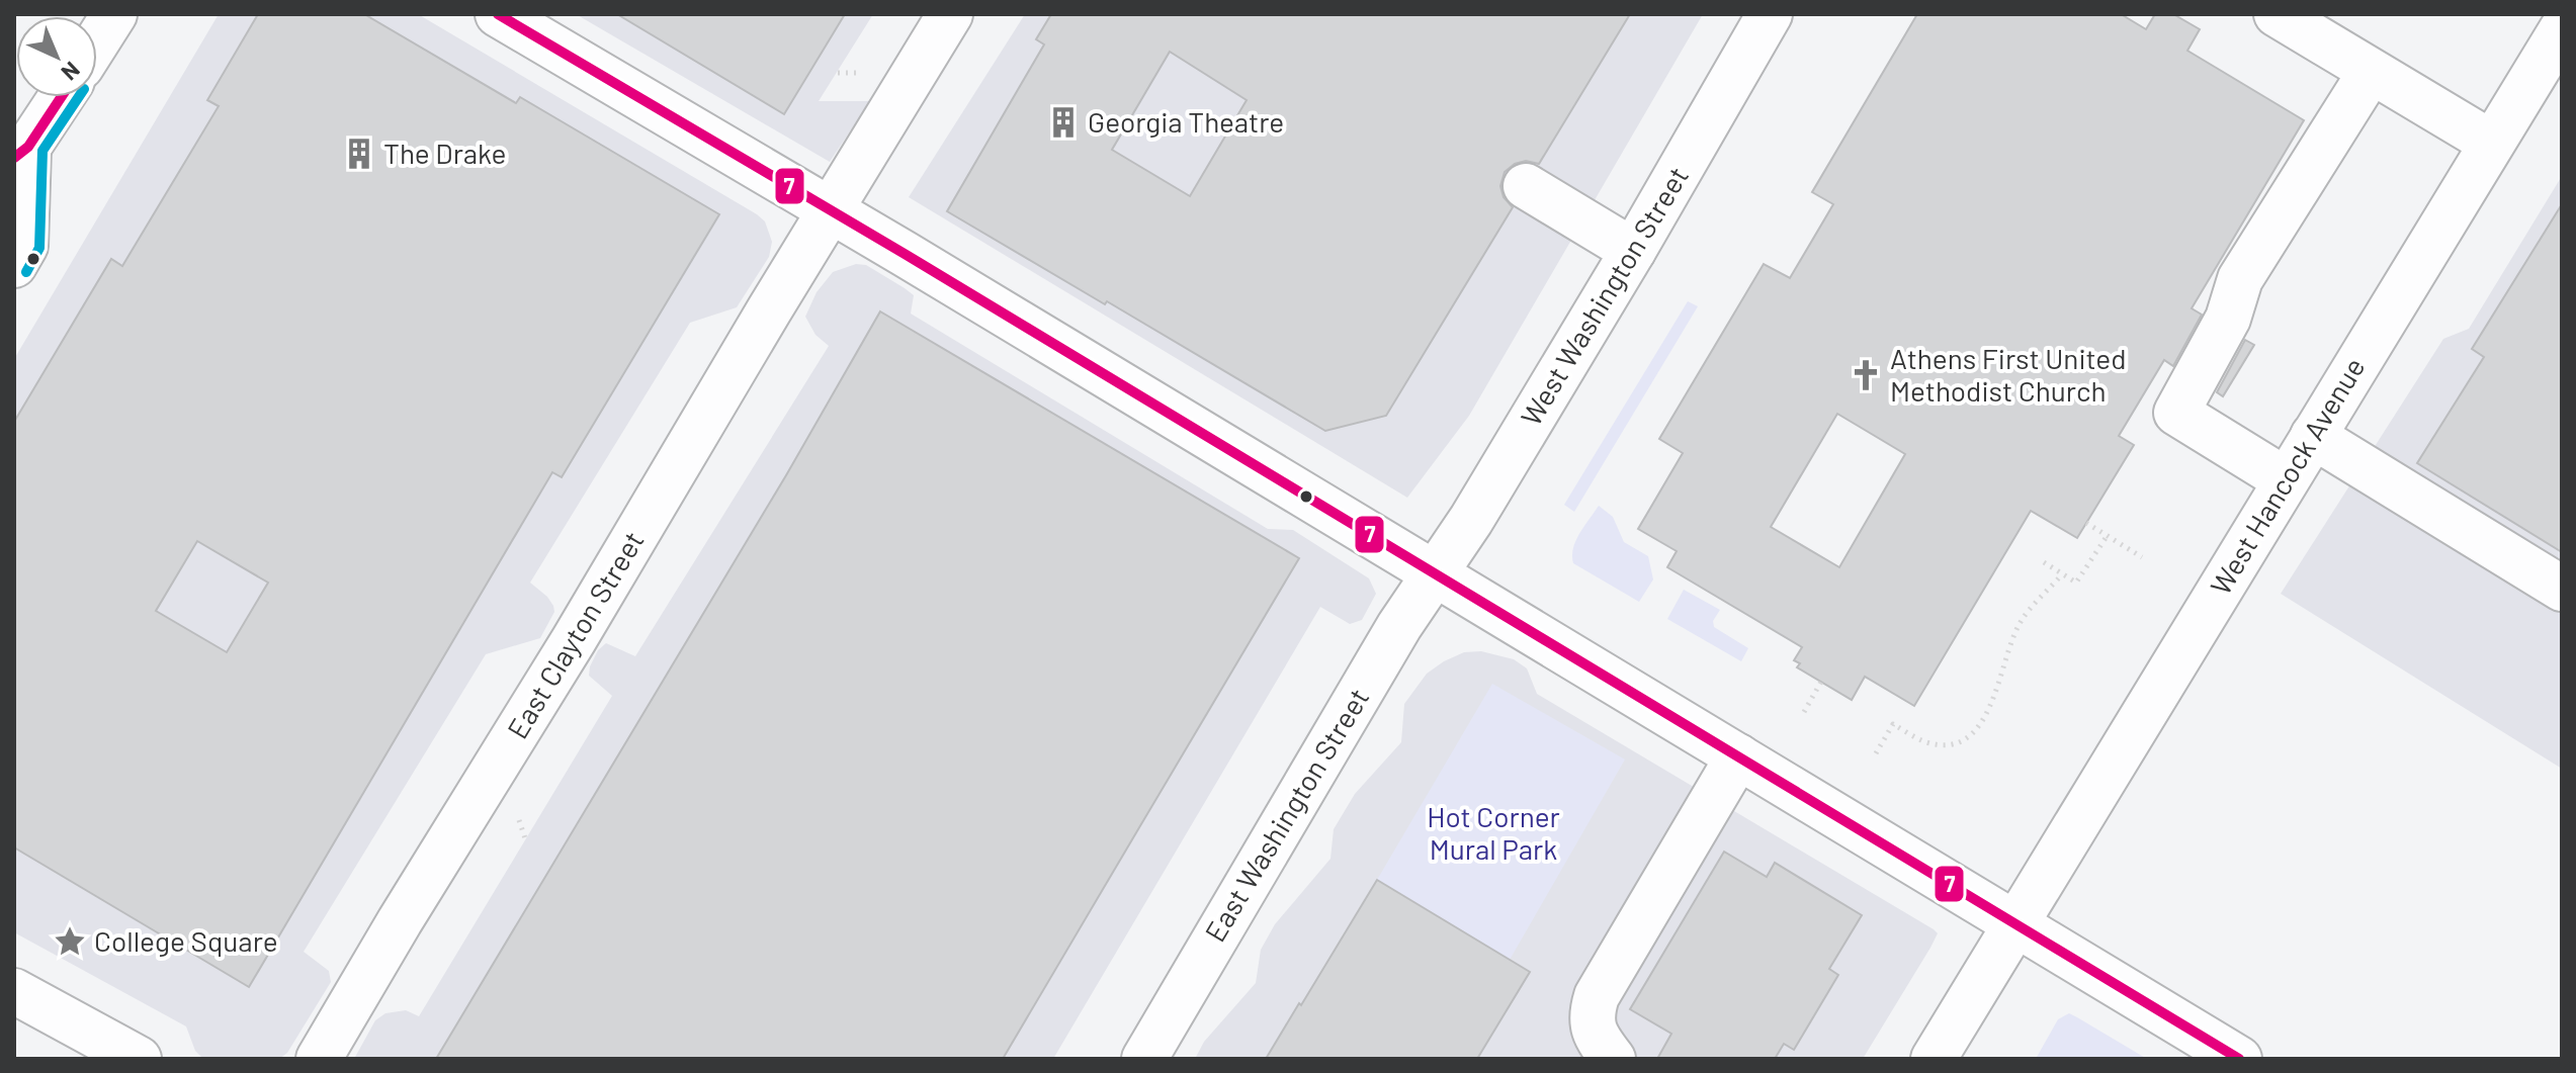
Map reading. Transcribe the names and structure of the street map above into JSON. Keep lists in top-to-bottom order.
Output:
{
  "streets": {
    "street": [
      "West Washington Street",
      "West Hancock Avenue",
      "East Clayton Street",
      "East Washington Street"
    ]
  },
  "crossings": [
    ["West Washington Street", "East Washington Street"]
  ],
  "parks": ["Hot Corner Mural Park"],
  "places": {
    "building": ["Georgia Theatre", "The Drake"],
    "church": ["Athens First United Methodist Church"],
    "place": ["College Square"]
  },
  "lines": ["transit line 7"],
  "north": "bottom right"
}
